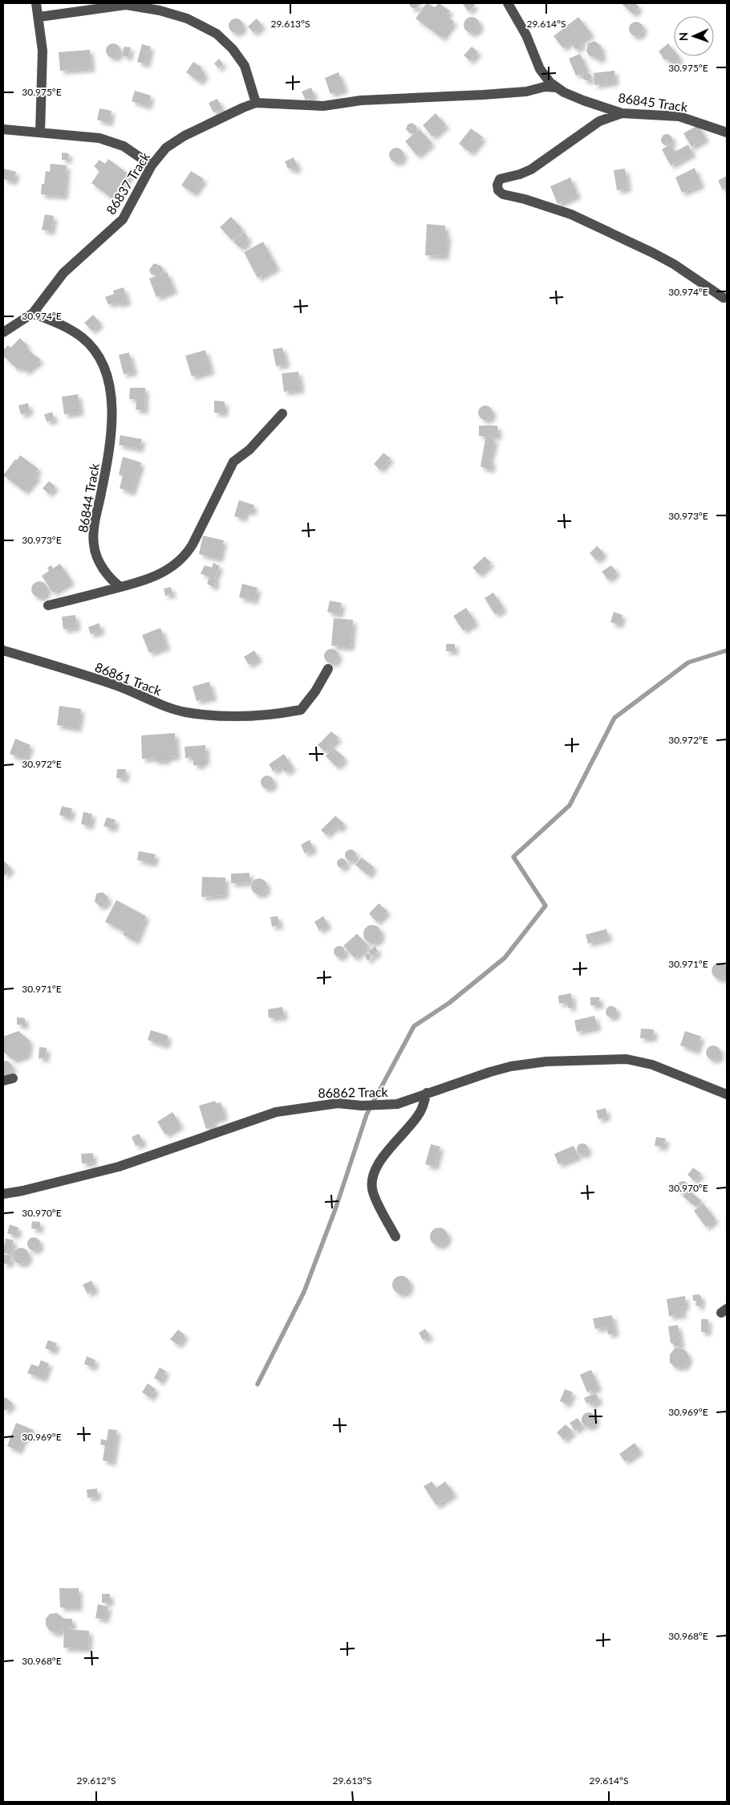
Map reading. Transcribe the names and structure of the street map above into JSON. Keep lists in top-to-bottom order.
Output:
{
  "streets": {
    "street": [
      "86845 Track",
      "86837 Track",
      "86844 Track",
      "86861 Track",
      "86862 Track"
    ]
  },
  "crossings": [
    ["86837 Track", "86844 Track"]
  ],
  "north": "left",
  "coordinates": [
    "29.613°S",
    "29.614°S",
    "30.975°E",
    "30.974°E",
    "30.973°E",
    "30.972°E",
    "30.971°E",
    "30.970°E",
    "30.969°E",
    "30.968°E",
    "29.612°S"
  ]
}
